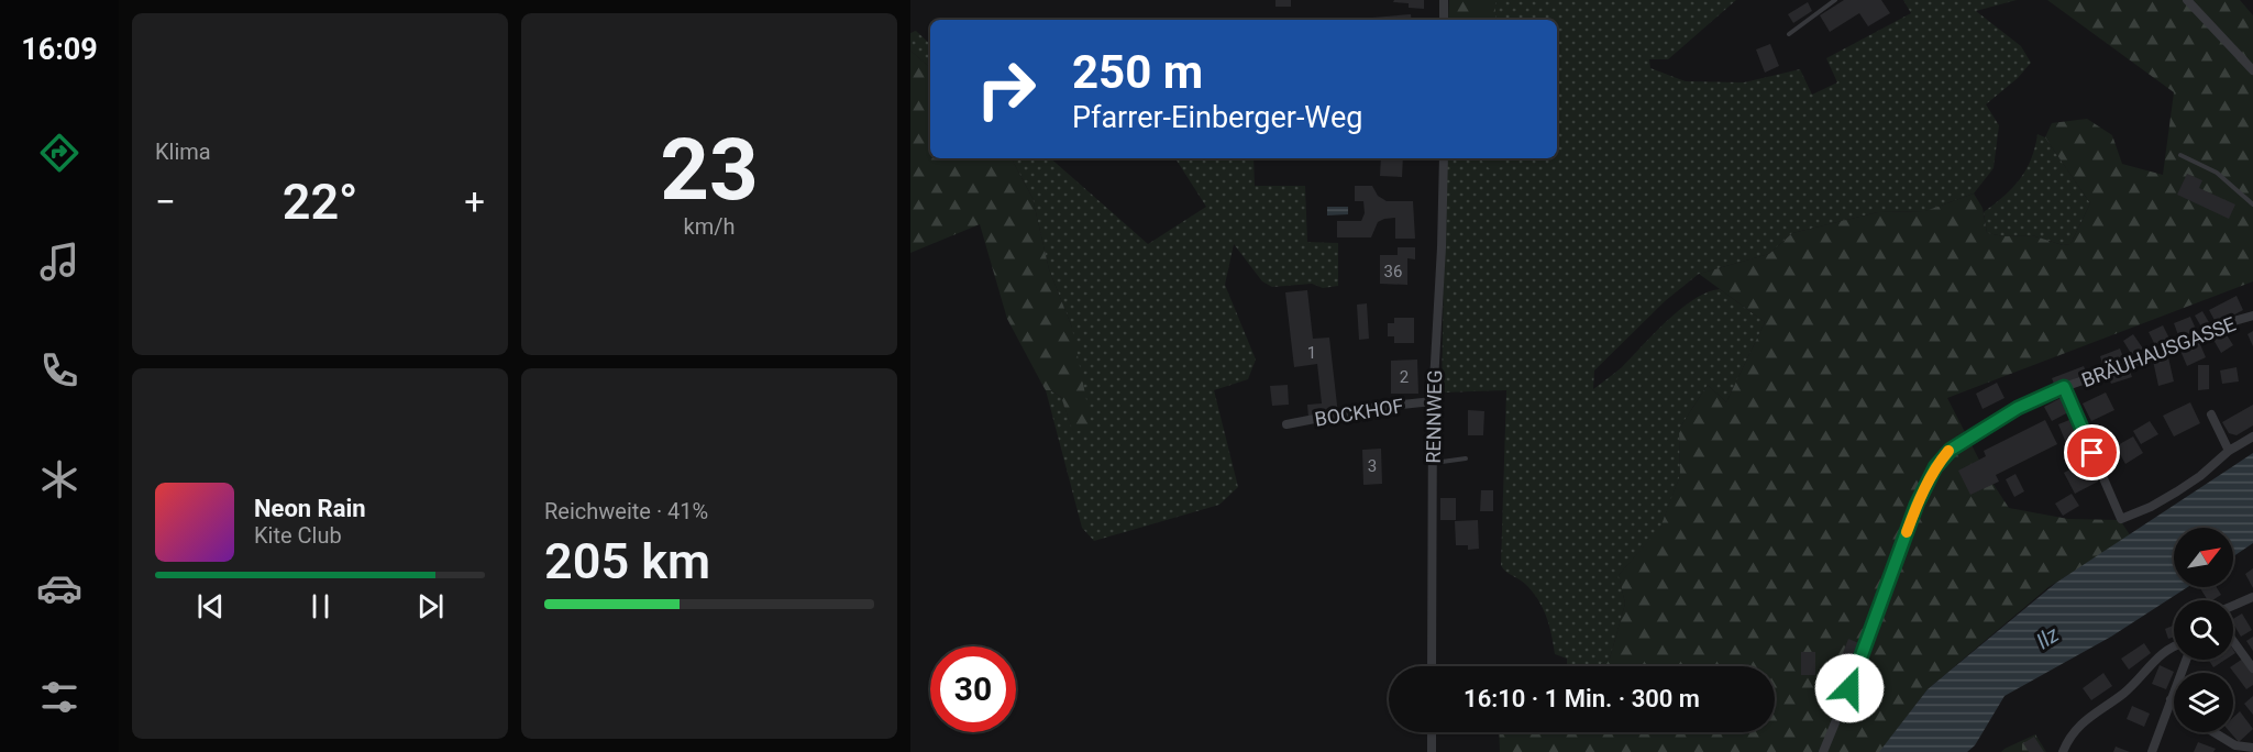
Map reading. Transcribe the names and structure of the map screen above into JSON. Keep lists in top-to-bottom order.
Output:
{
  "streets": {
    "street": ["BRÄUHAUSGASSE", "BOCKHOF", "RENNWEG"]
  },
  "crossings": [
    ["BOCKHOF", "RENNWEG"]
  ],
  "water": ["Ilz"],
  "house_numbers": [
    "36",
    "1",
    "2",
    "3"
  ],
  "north": "top right",
  "page": {
    "tabs": "16:09",
    "tile": [
      "Klima",
      ["23", "km/h"],
      ["Reichweite · 41%", "205 km"]
    ],
    "turn": ["250 m", "Pfarrer-Einberger-Weg"],
    "heat": ["−", "22°", "+"],
    "song": ["Neon Rain", "Kite Club"],
    "limit": "30",
    "trip": "16:10 · 1 Min. · 300 m"
  }
}
